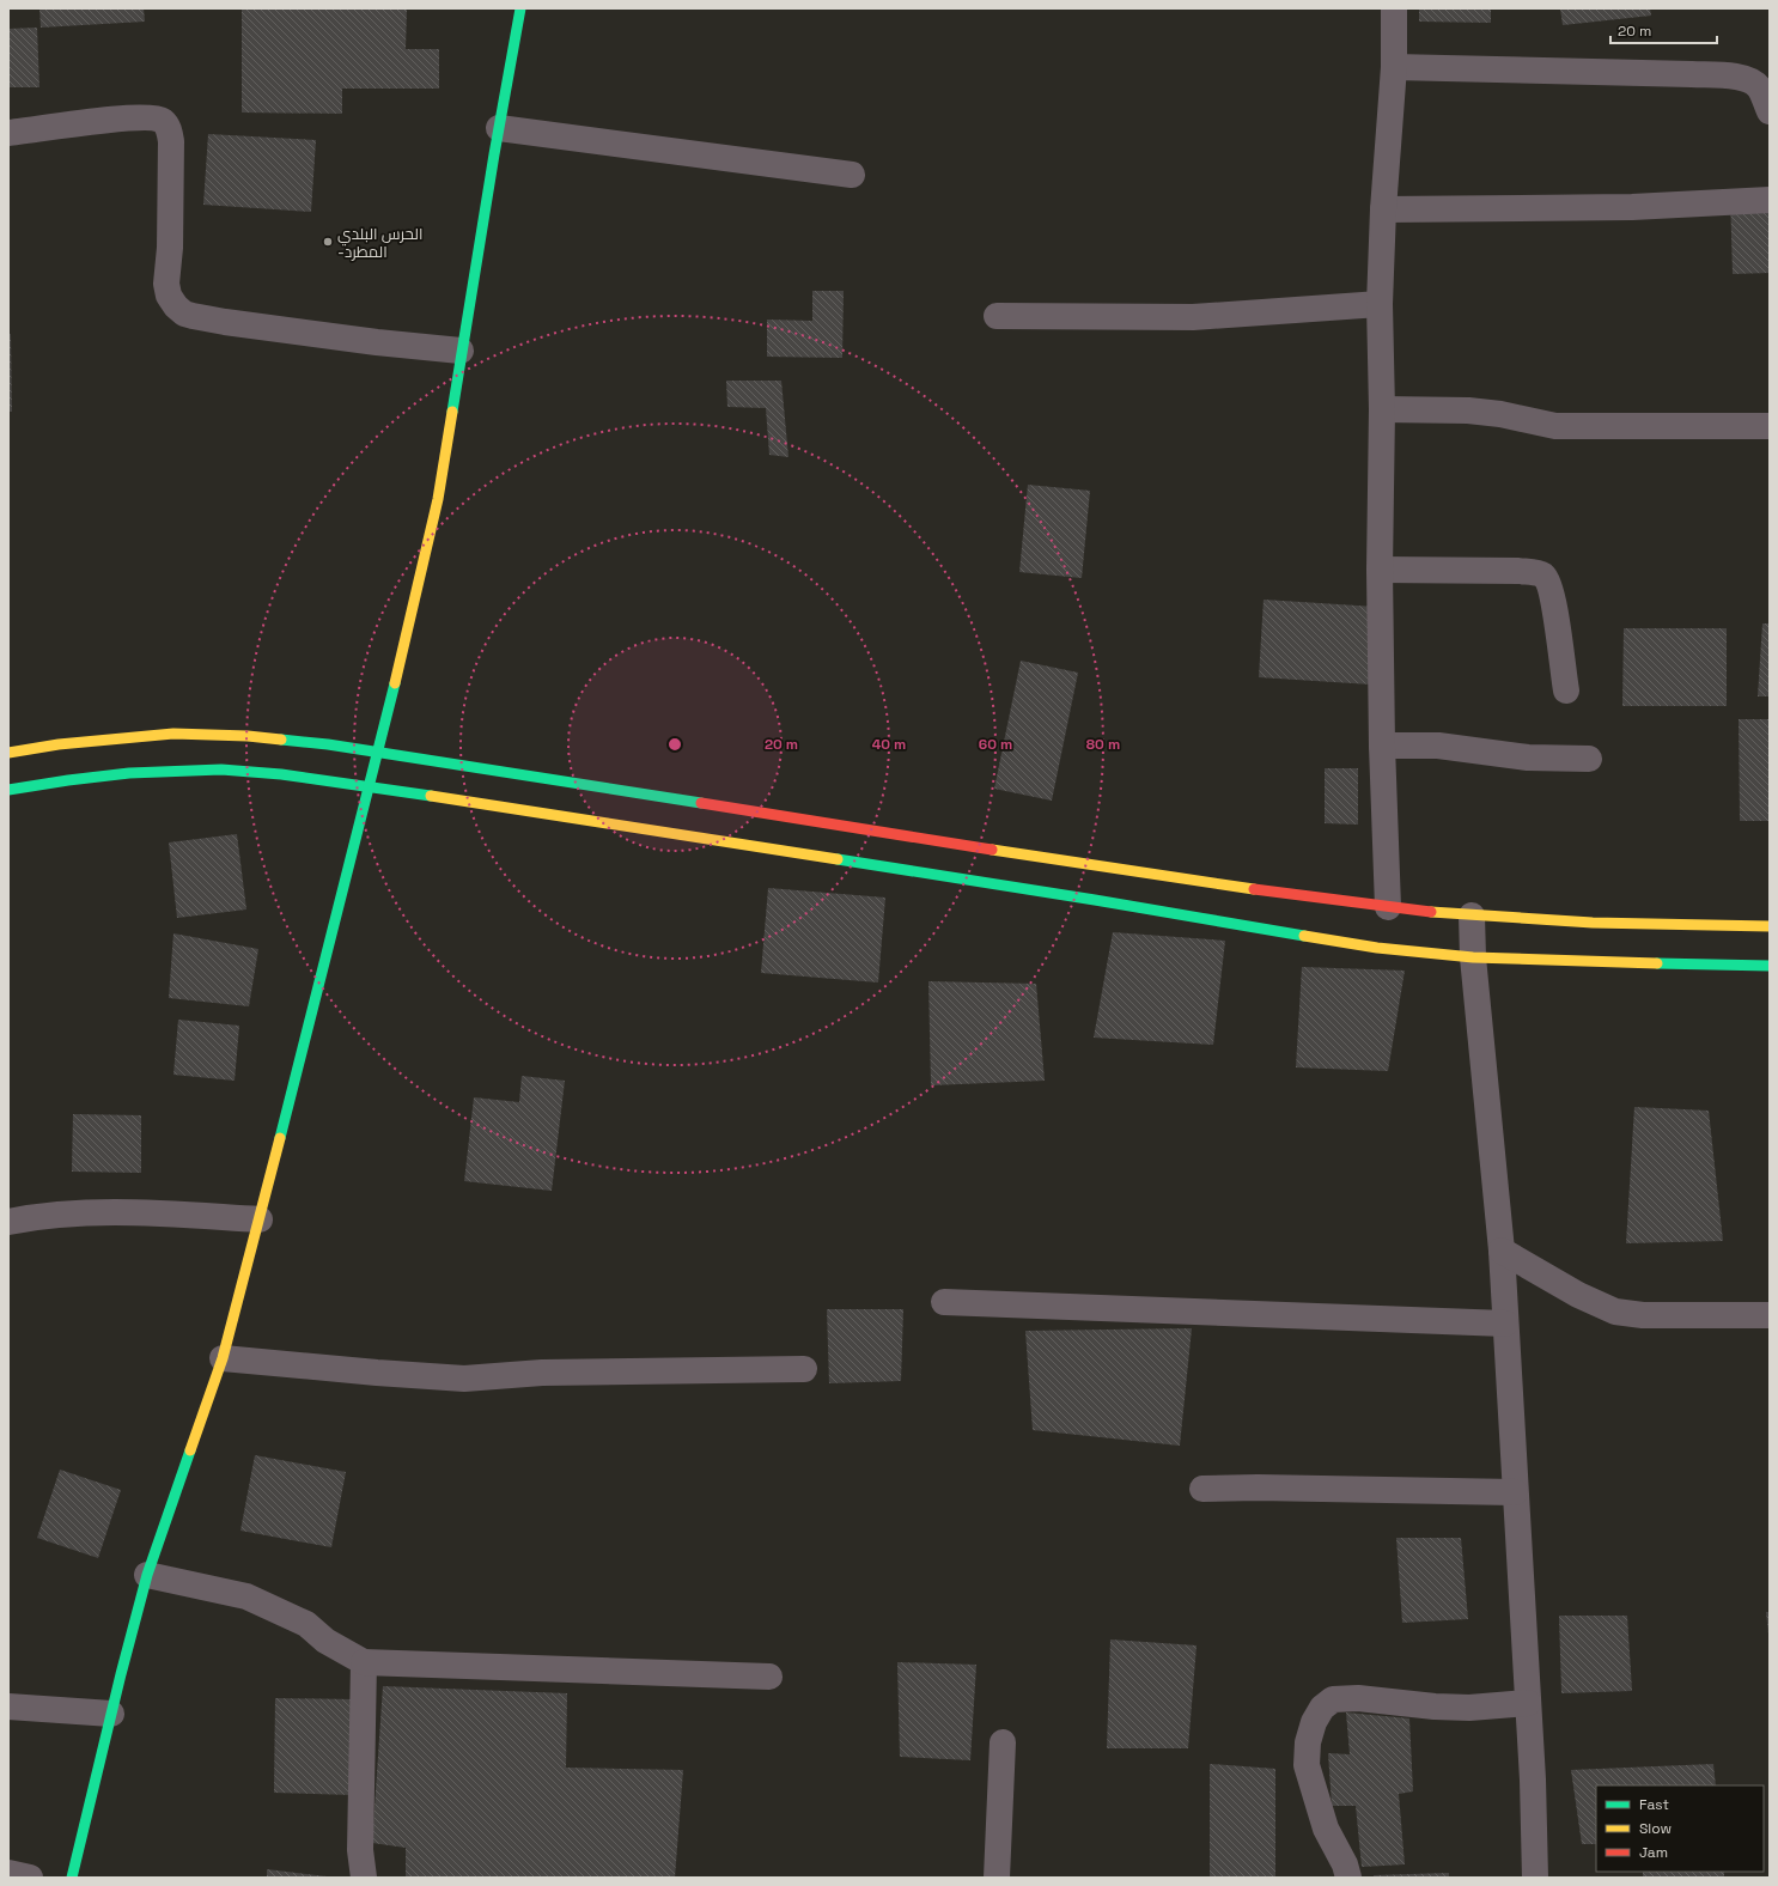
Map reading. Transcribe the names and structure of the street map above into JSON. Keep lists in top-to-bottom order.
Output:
{
  "places": ["الحرس البلدي -المطرد"],
  "legend": ["Fast", "Slow", "Jam"],
  "scale_bar": "20 m",
  "rings": [
    "20 m",
    "40 m",
    "60 m",
    "80 m"
  ]
}
